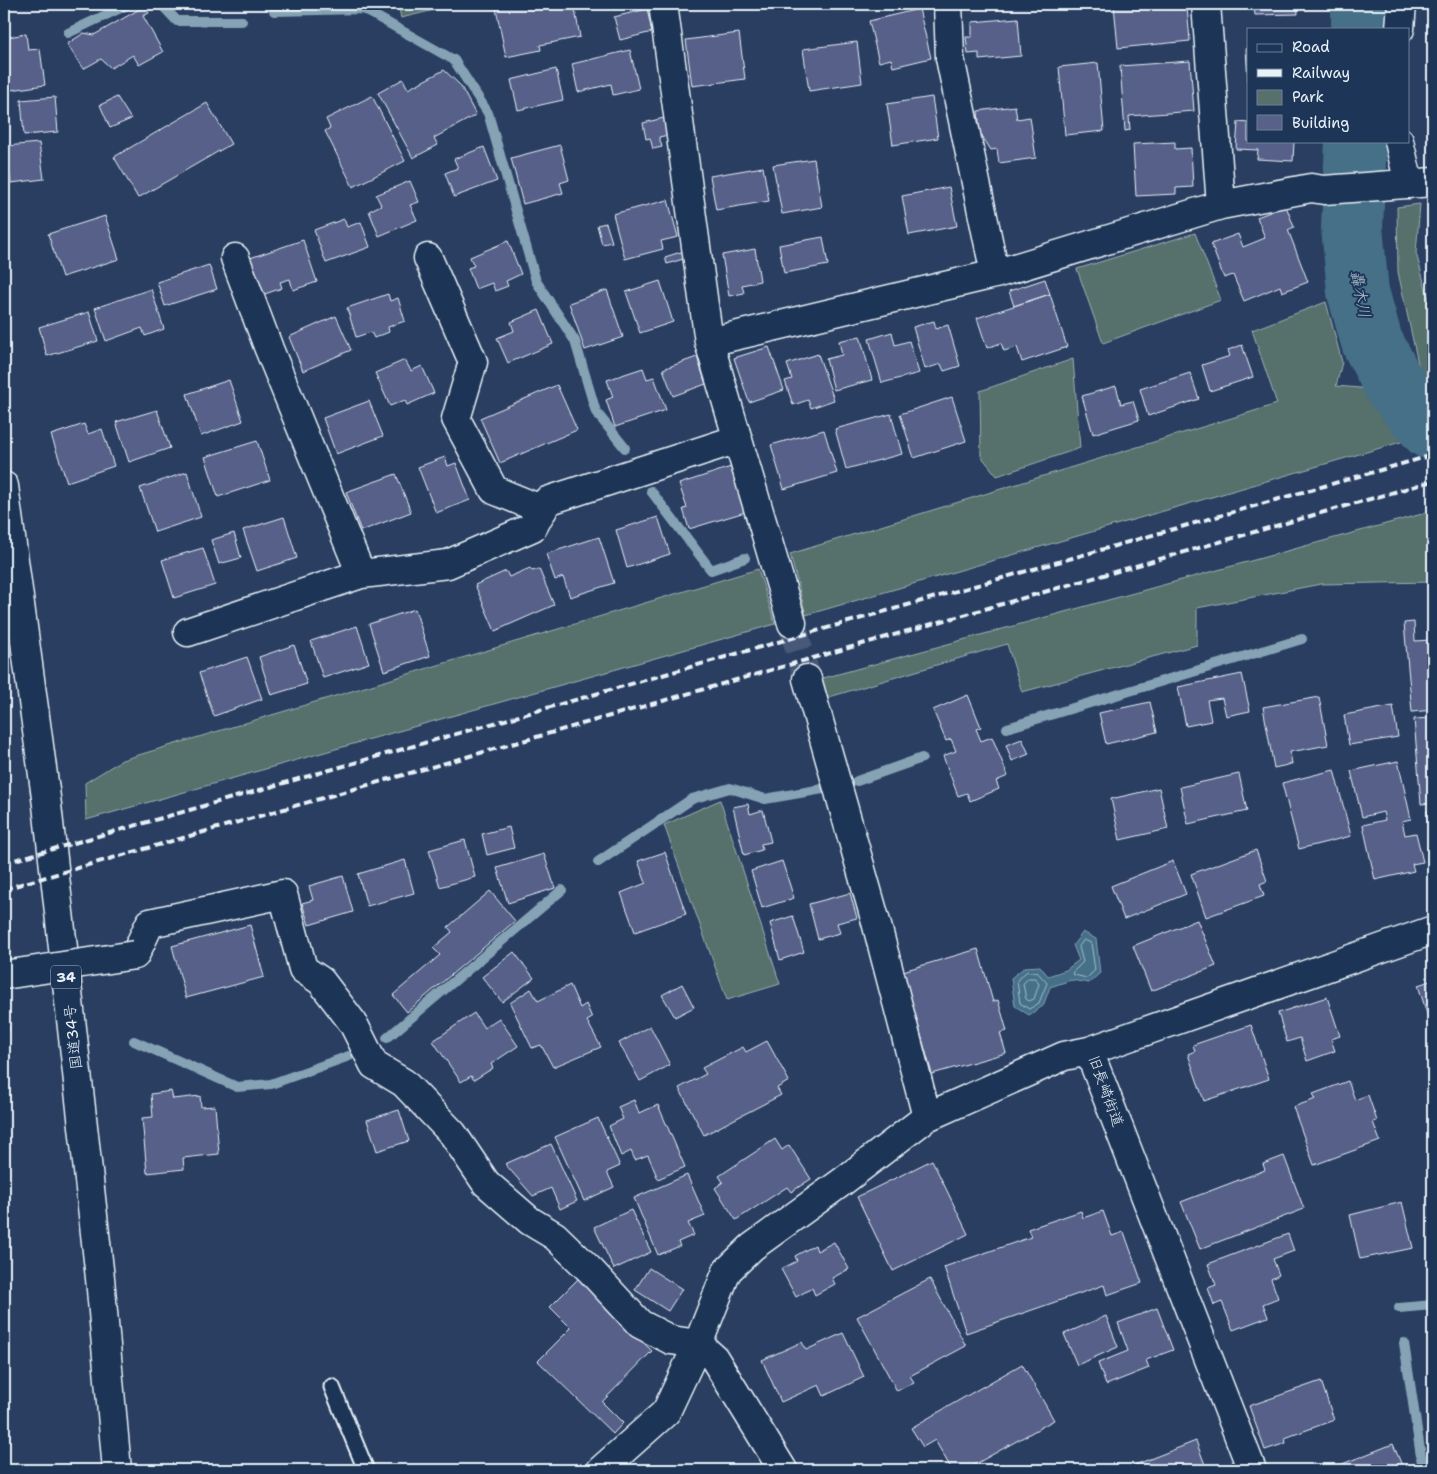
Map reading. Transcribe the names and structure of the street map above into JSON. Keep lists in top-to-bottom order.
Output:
{
  "streets": {
    "main road": ["34", "国道34号", "旧長崎街道"]
  },
  "water": ["轟木川"],
  "legend": [
    "Road",
    "Railway",
    "Park",
    "Building"
  ]
}
